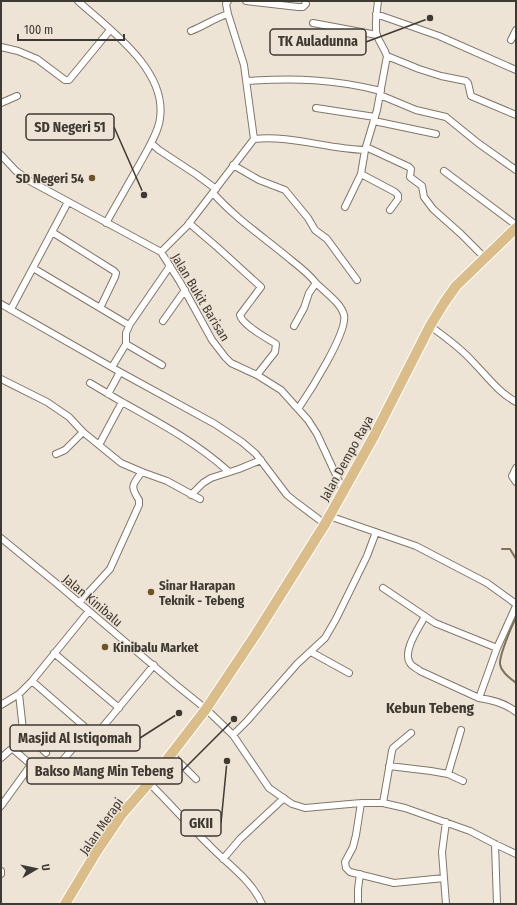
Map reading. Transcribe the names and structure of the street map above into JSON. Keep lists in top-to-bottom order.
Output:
{
  "streets": {
    "main road": ["Jalan Dempo Raya", "Jalan Merapi"],
    "street": ["Jalan Bukit Barisan", "Jalan Kinibalu"]
  },
  "crossings": [
    ["Jalan Bukit Barisan", "Jalan Dempo Raya"],
    ["Jalan Dempo Raya", "Jalan Kinibalu"],
    ["Jalan Dempo Raya", "Jalan Merapi"],
    ["Jalan Kinibalu", "Jalan Merapi"]
  ],
  "districts": ["Kebun Tebeng"],
  "places": [
    "TK Auladunna",
    "SD Negeri 54",
    "SD Negeri 51",
    "Sinar Harapan Teknik - Tebeng",
    "Kinibalu Market",
    "Masjid Al Istiqomah",
    "Bakso Mang Min Tebeng",
    "GKII"
  ],
  "scale_bar": "100 m",
  "north": "right"
}
